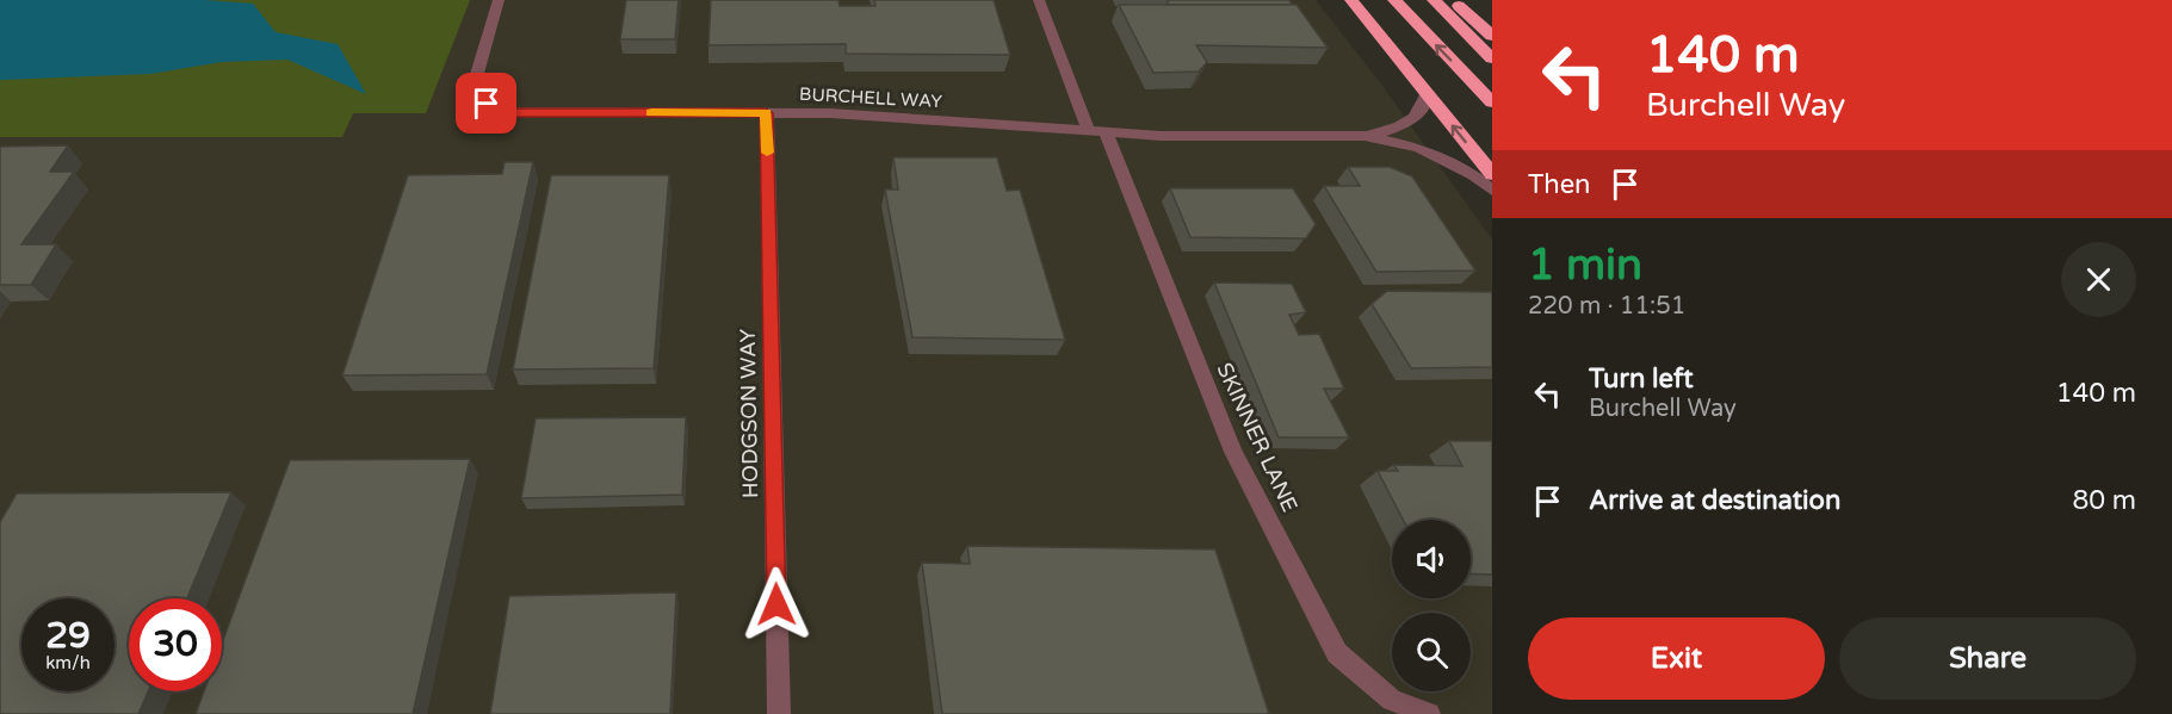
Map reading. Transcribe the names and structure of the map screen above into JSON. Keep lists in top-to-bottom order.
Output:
{
  "streets": {
    "street": ["BURCHELL WAY", "HODGSON WAY", "SKINNER LANE"]
  },
  "crossings": [
    ["BURCHELL WAY", "HODGSON WAY"],
    ["BURCHELL WAY", "SKINNER LANE"]
  ],
  "page": {
    "turn": ["140 m", "Burchell Way"],
    "then": "Then",
    "heading": ["1 min", "220 m · 11:51"],
    "list": [
      {
        "name": "Turn left",
        "note": "Burchell Way",
        "value": "140 m"
      },
      {
        "name": "Arrive at destination",
        "value": "80 m"
      }
    ],
    "speed": "29 km/h",
    "limit": "30",
    "buttons": ["Exit", "Share"]
  }
}
